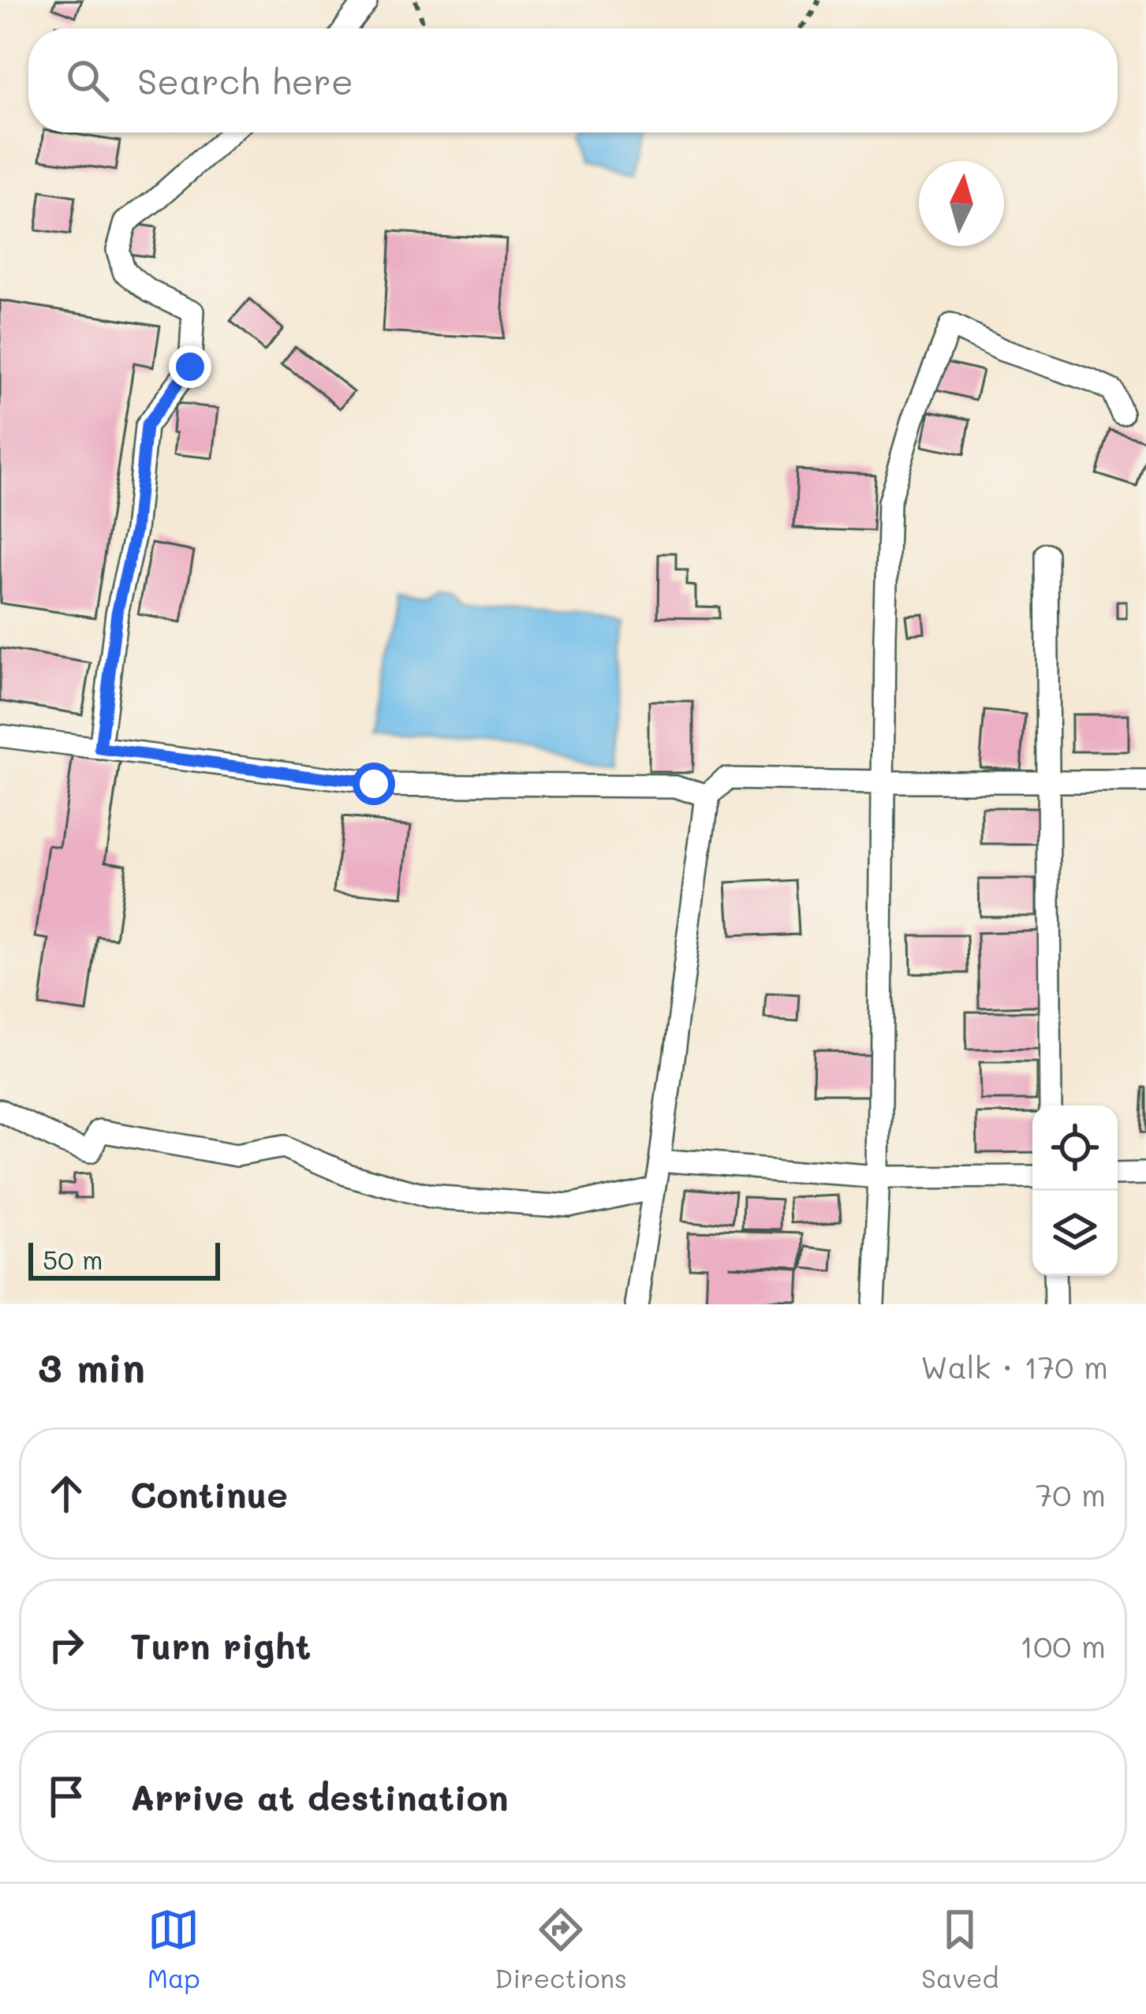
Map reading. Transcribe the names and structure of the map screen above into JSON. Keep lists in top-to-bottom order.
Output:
{
  "scale_bar": "50 m",
  "north": "top",
  "page": {
    "search": "Search here",
    "scale": "50 m",
    "heading": ["3 min", "Walk · 170 m"],
    "list": [
      ["Continue", "70 m"],
      ["Turn right", "100 m"],
      "Arrive at destination"
    ],
    "nav": ["Map", "Directions", "Saved"]
  }
}
